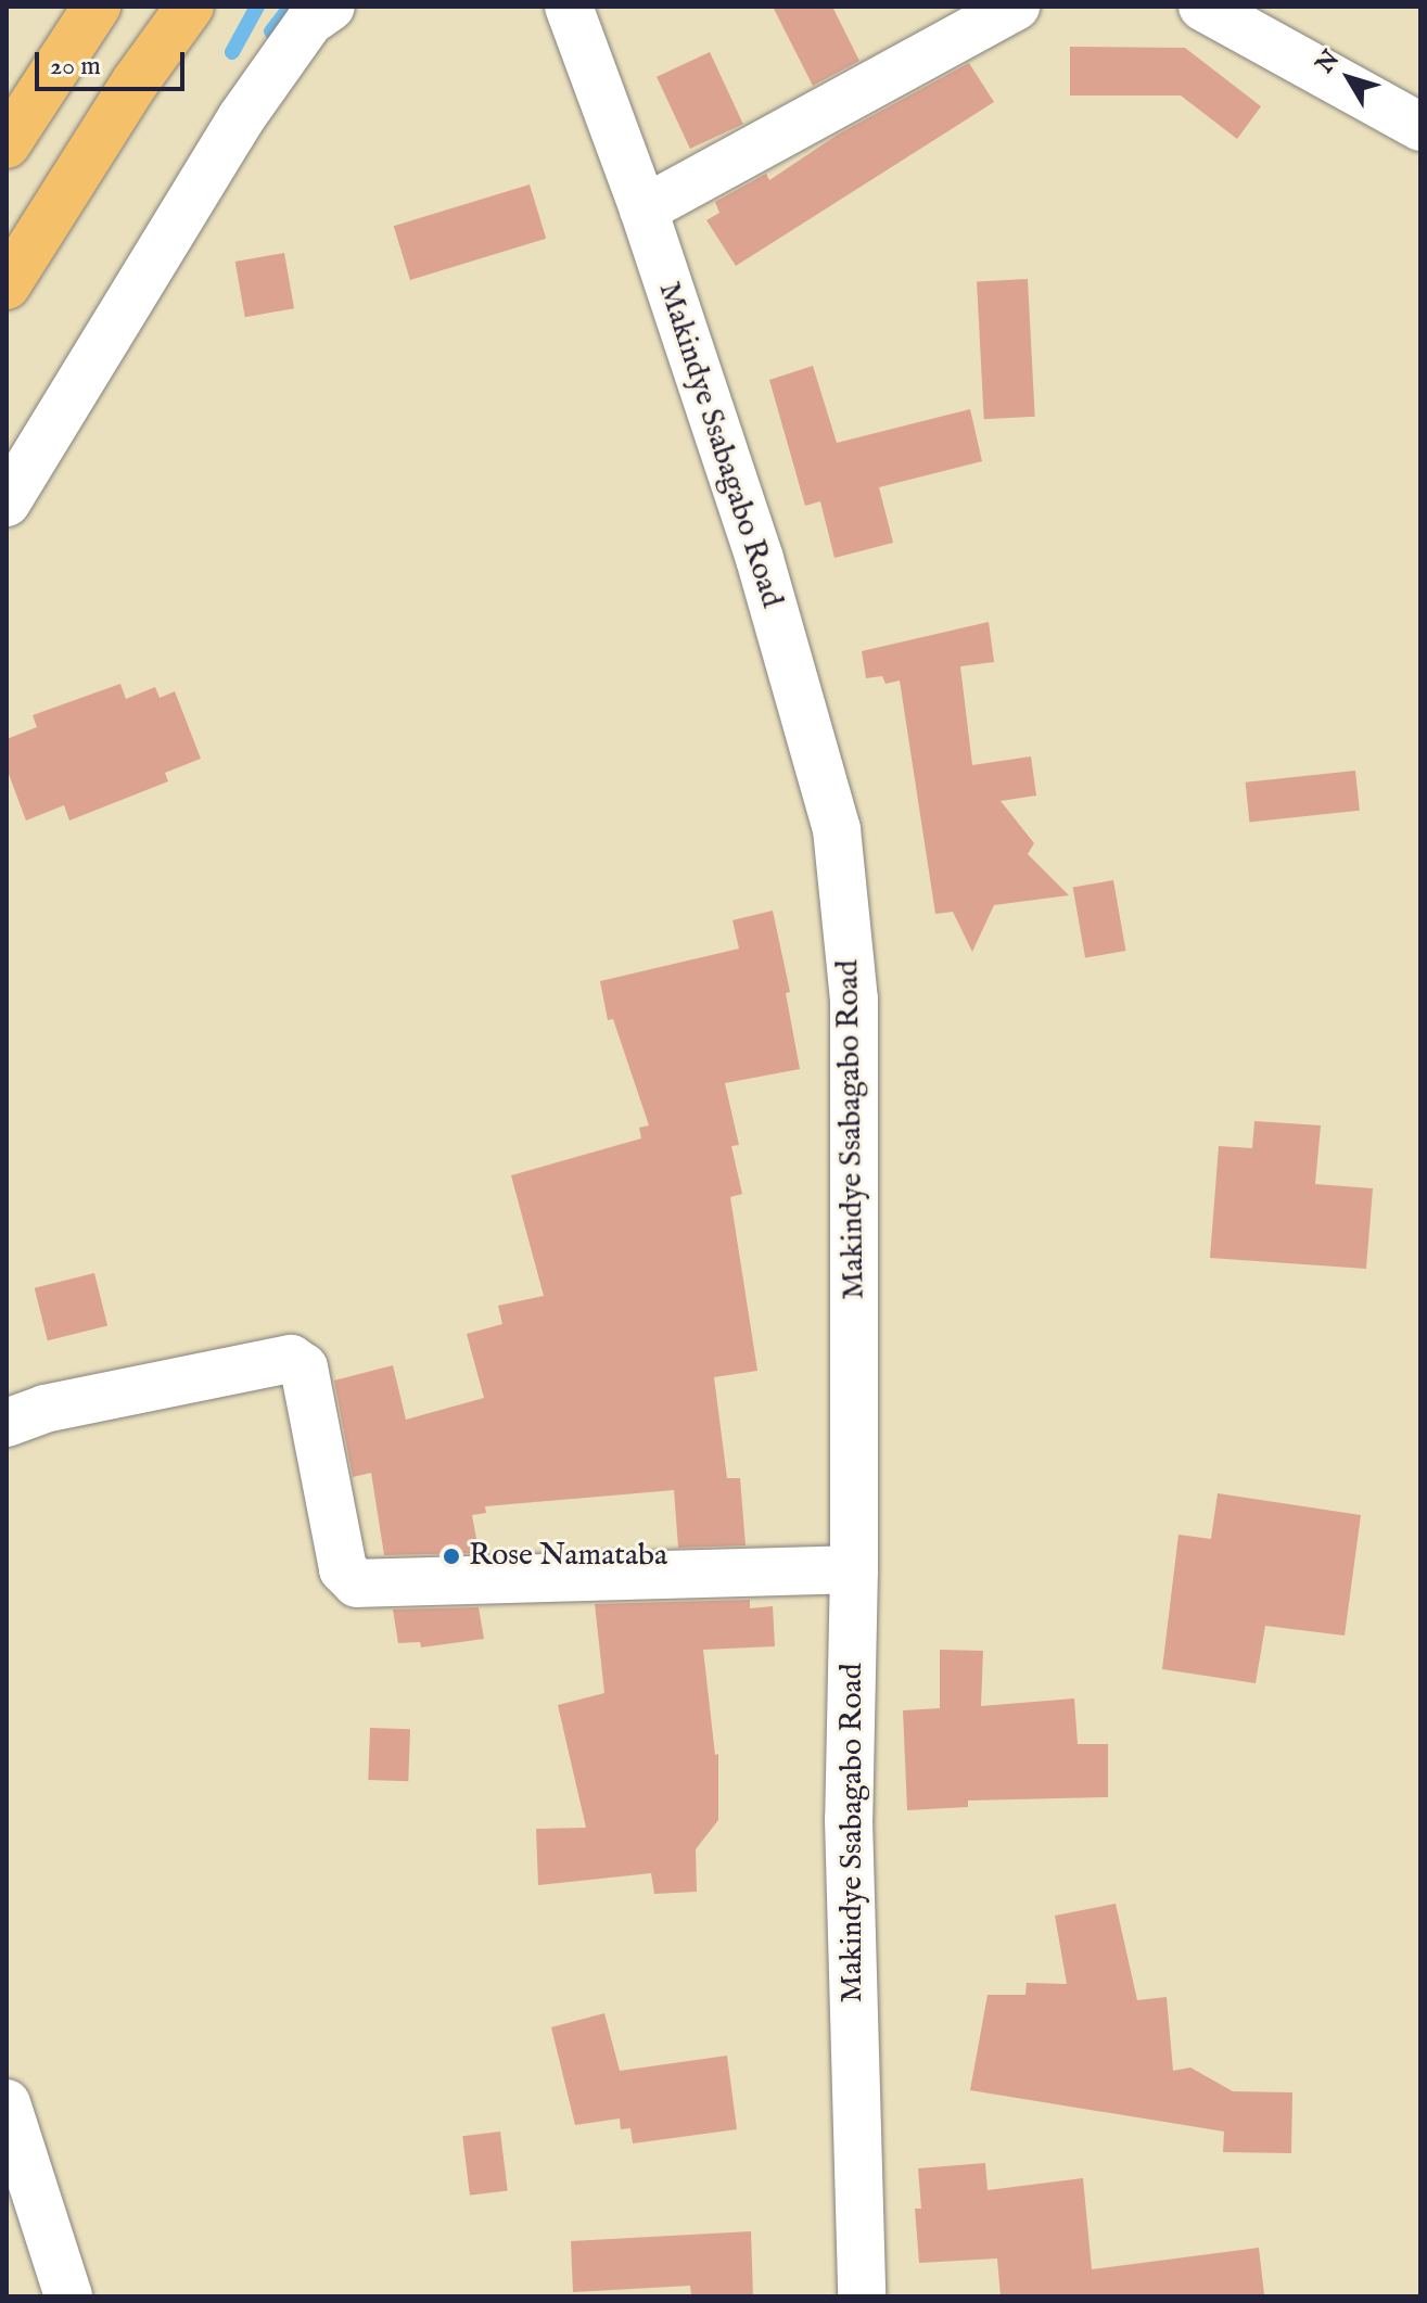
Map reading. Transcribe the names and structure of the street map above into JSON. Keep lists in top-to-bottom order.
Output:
{
  "streets": {
    "street": ["Makindye Ssabagabo Road"]
  },
  "places": ["Rose Namataba"],
  "scale_bar": "20 m",
  "north": "top left"
}
